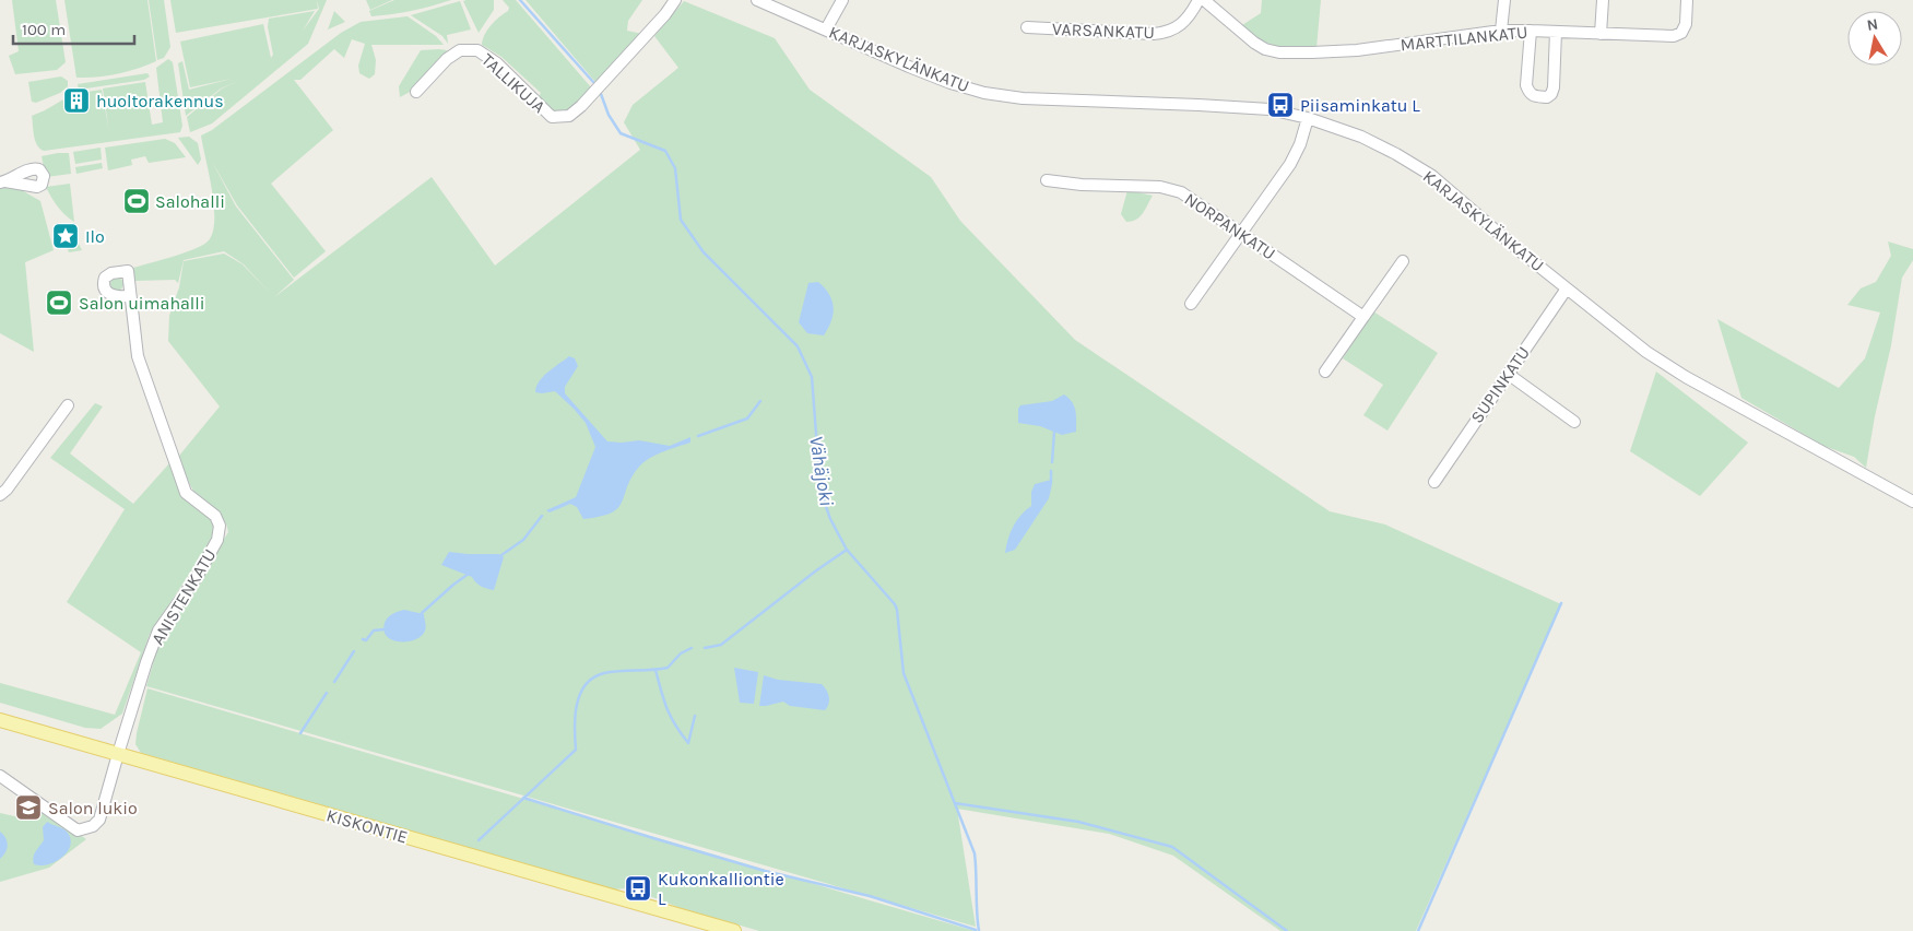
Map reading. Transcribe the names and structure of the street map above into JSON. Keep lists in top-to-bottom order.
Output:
{
  "streets": {
    "main road": ["KISKONTIE"],
    "street": [
      "VARSANKATU",
      "MARTTILANKATU",
      "KARJASKYLÄNKATU",
      "TALLIKUJA",
      "NORPANKATU",
      "SUPINKATU",
      "ANISTENKATU"
    ]
  },
  "crossings": [
    ["KARJASKYLÄNKATU", "SUPINKATU"],
    ["ANISTENKATU", "KISKONTIE"]
  ],
  "water": ["Vähäjoki"],
  "places": {
    "building": ["huoltorakennus"],
    "bus stop": ["Piisaminkatu L", "Kukonkalliontie L"],
    "sports": ["Salohalli", "Salon uimahalli"],
    "place": ["Ilo"],
    "school or university": ["Salon lukio"]
  },
  "scale_bar": "100 m",
  "north": "top"
}
